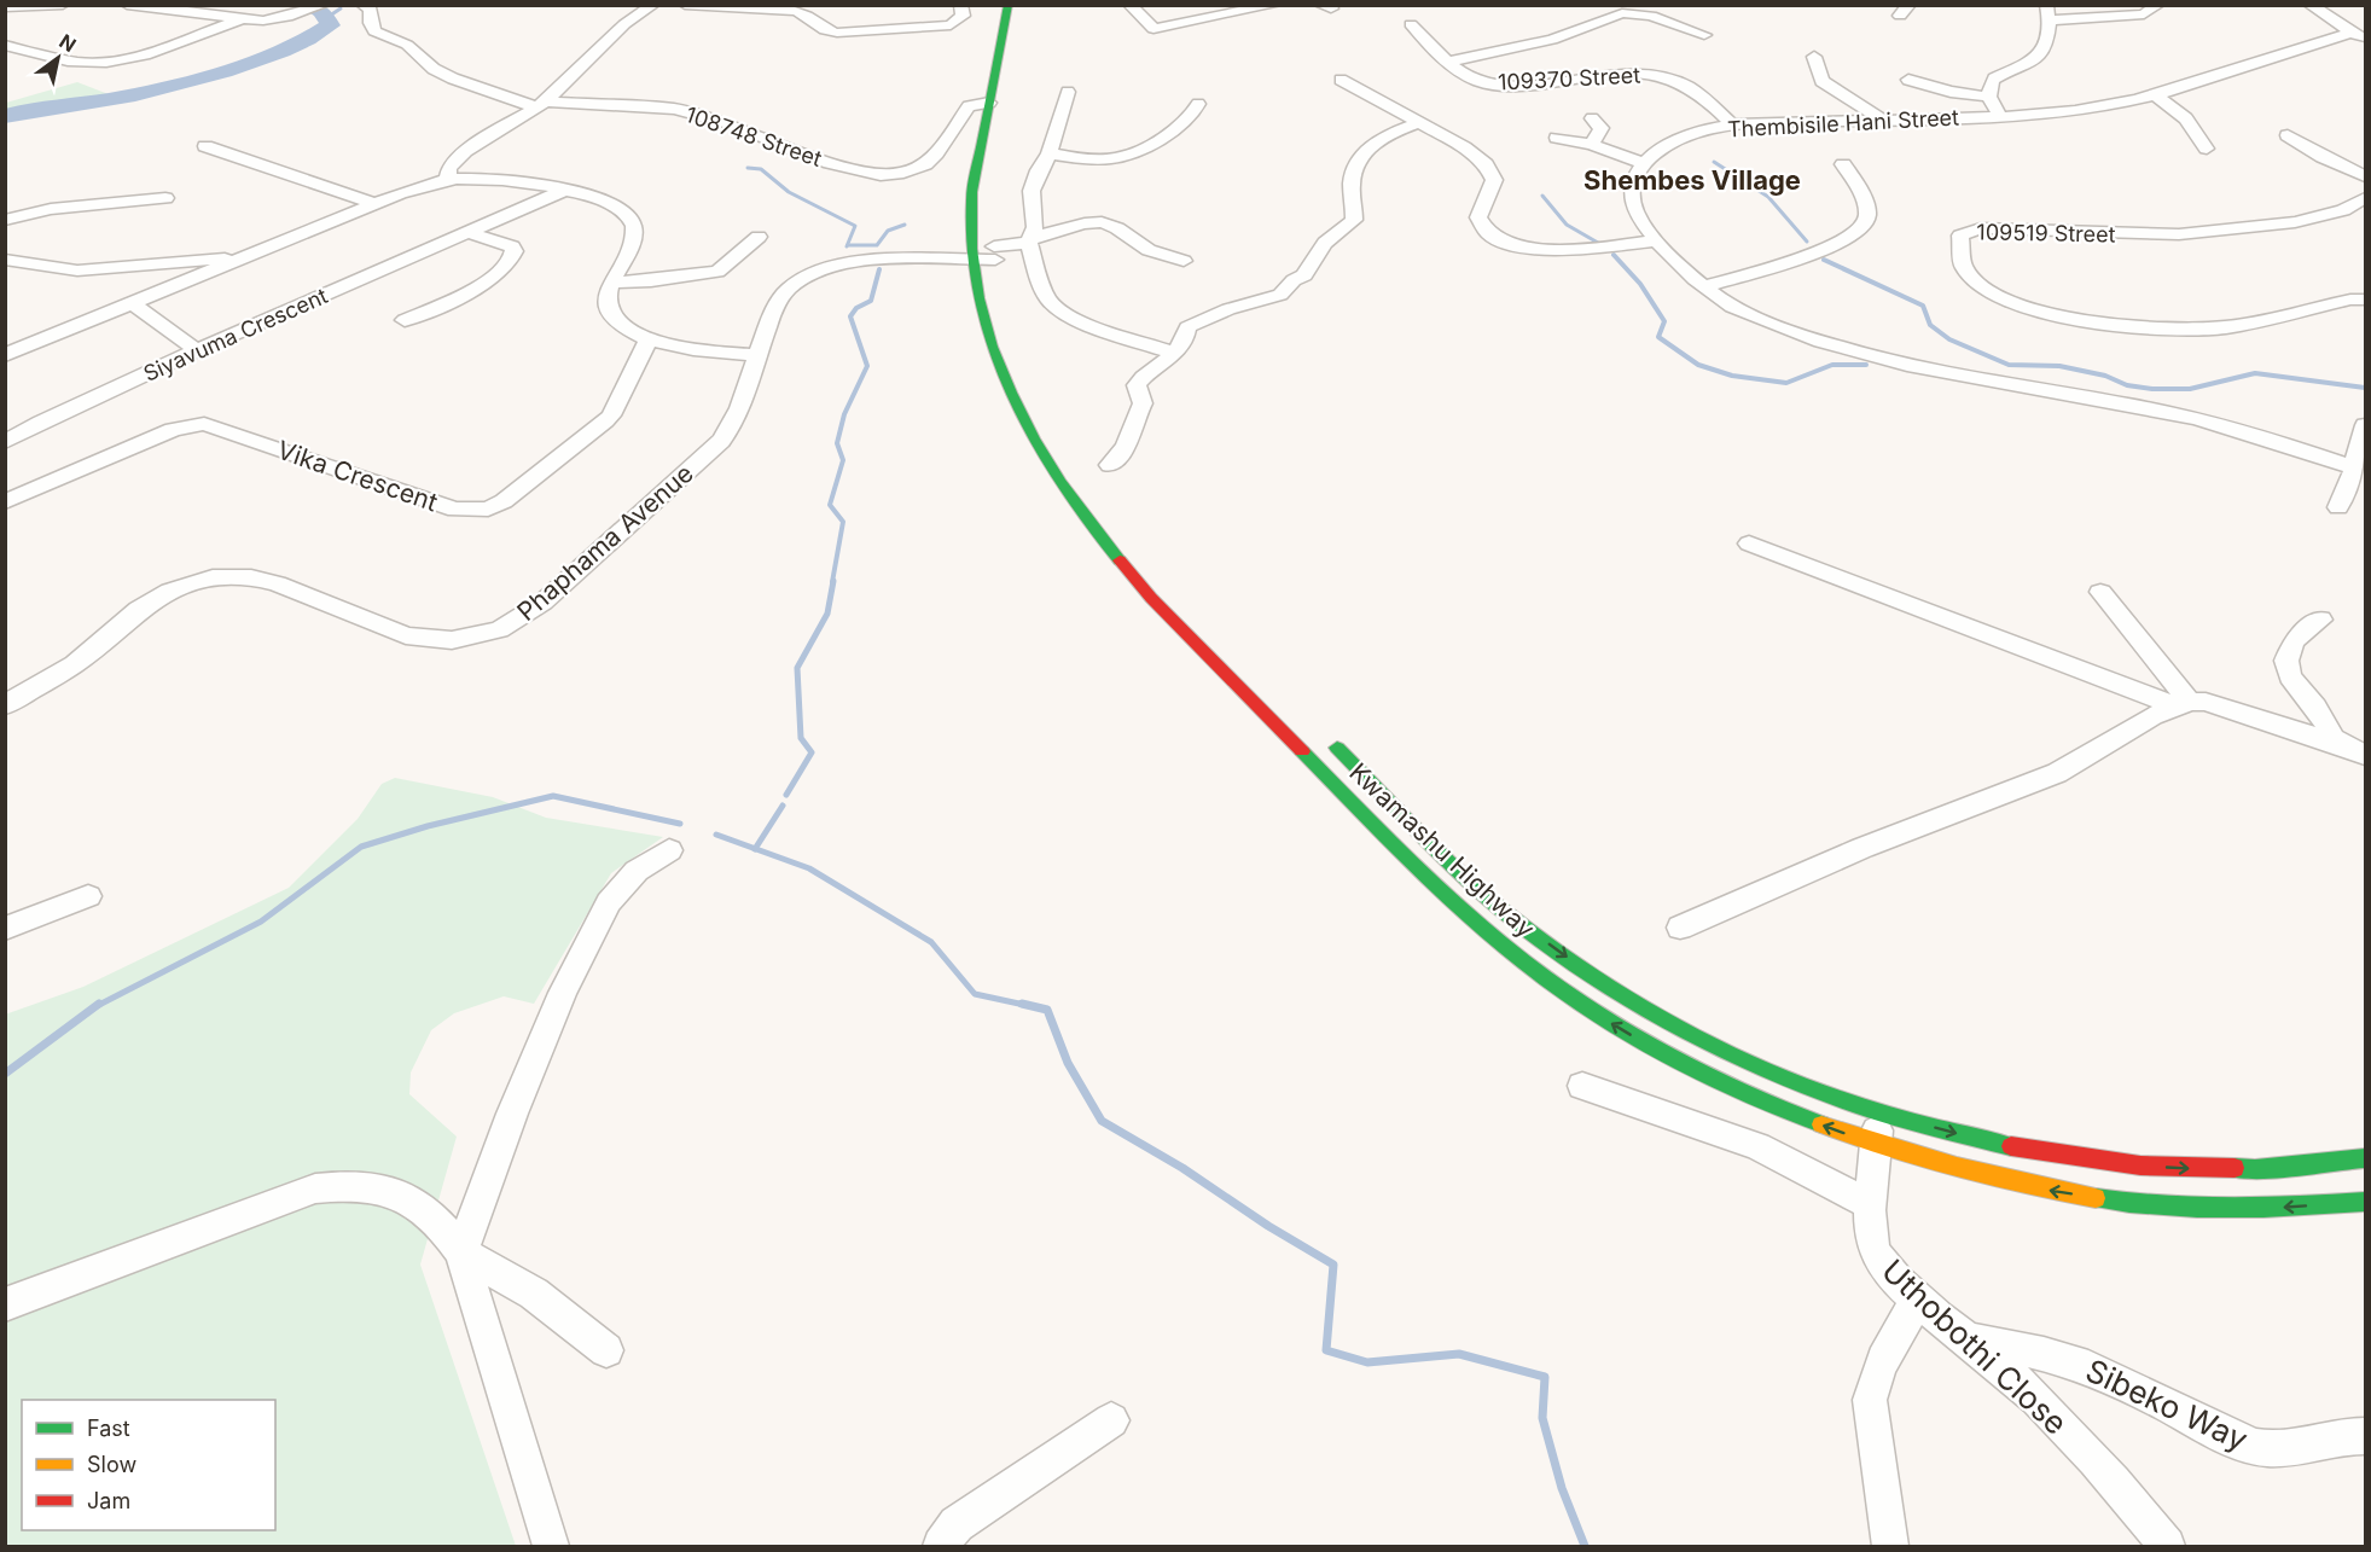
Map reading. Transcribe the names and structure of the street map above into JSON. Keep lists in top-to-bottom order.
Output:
{
  "streets": {
    "main road": ["Kwamashu Highway"],
    "street": [
      "109370 Street",
      "Thembisile Hani Street",
      "108748 Street",
      "109519 Street",
      "Siyavuma Crescent",
      "Vika Crescent",
      "Phaphama Avenue",
      "Uthobothi Close",
      "Sibeko Way"
    ]
  },
  "crossings": [
    ["109370 Street", "Thembisile Hani Street"],
    ["108748 Street", "Kwamashu Highway"],
    ["Phaphama Avenue", "Kwamashu Highway"],
    ["Kwamashu Highway", "Uthobothi Close"],
    ["Uthobothi Close", "Sibeko Way"]
  ],
  "districts": ["Shembes Village"],
  "legend": ["Fast", "Slow", "Jam"],
  "north": "top right"
}
